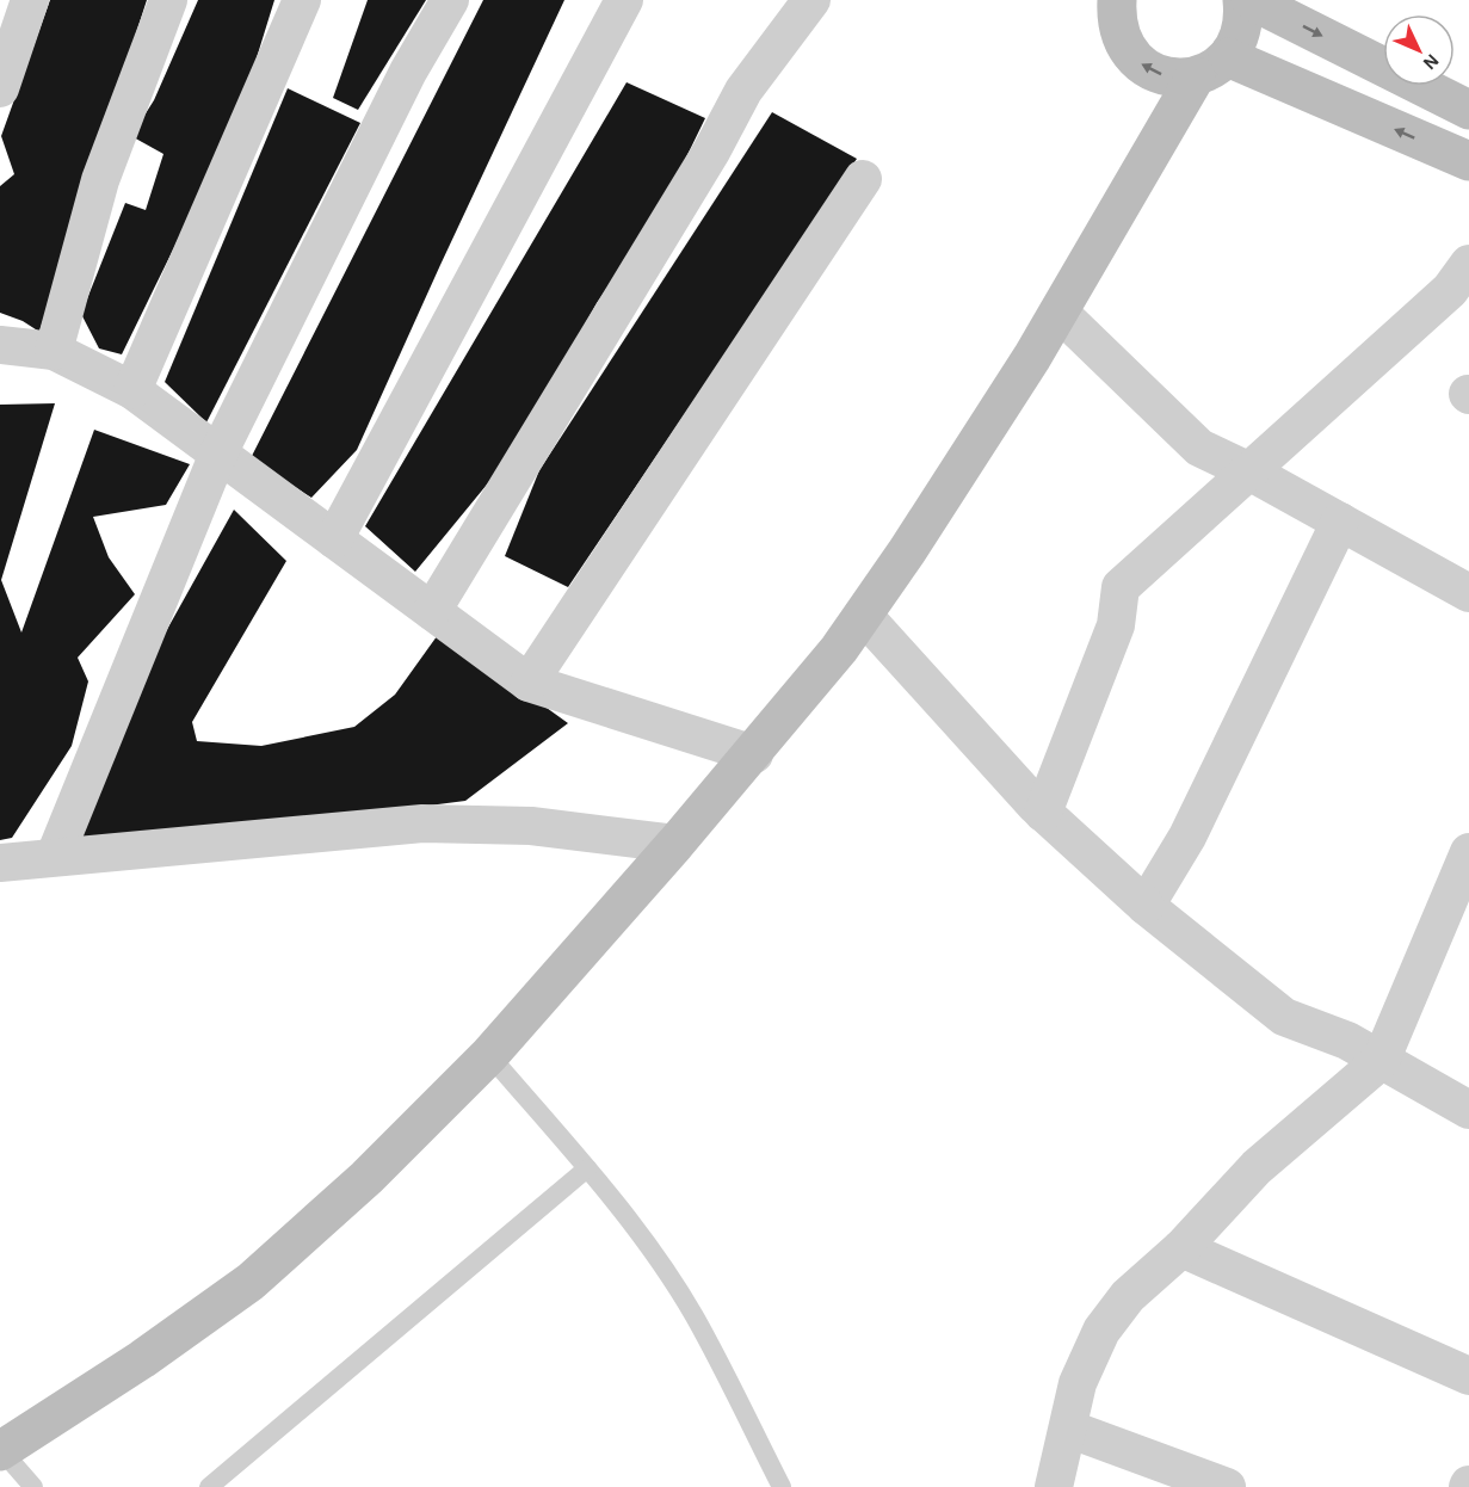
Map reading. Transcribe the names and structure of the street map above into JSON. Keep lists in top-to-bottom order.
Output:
{
  "north": "bottom right"
}
